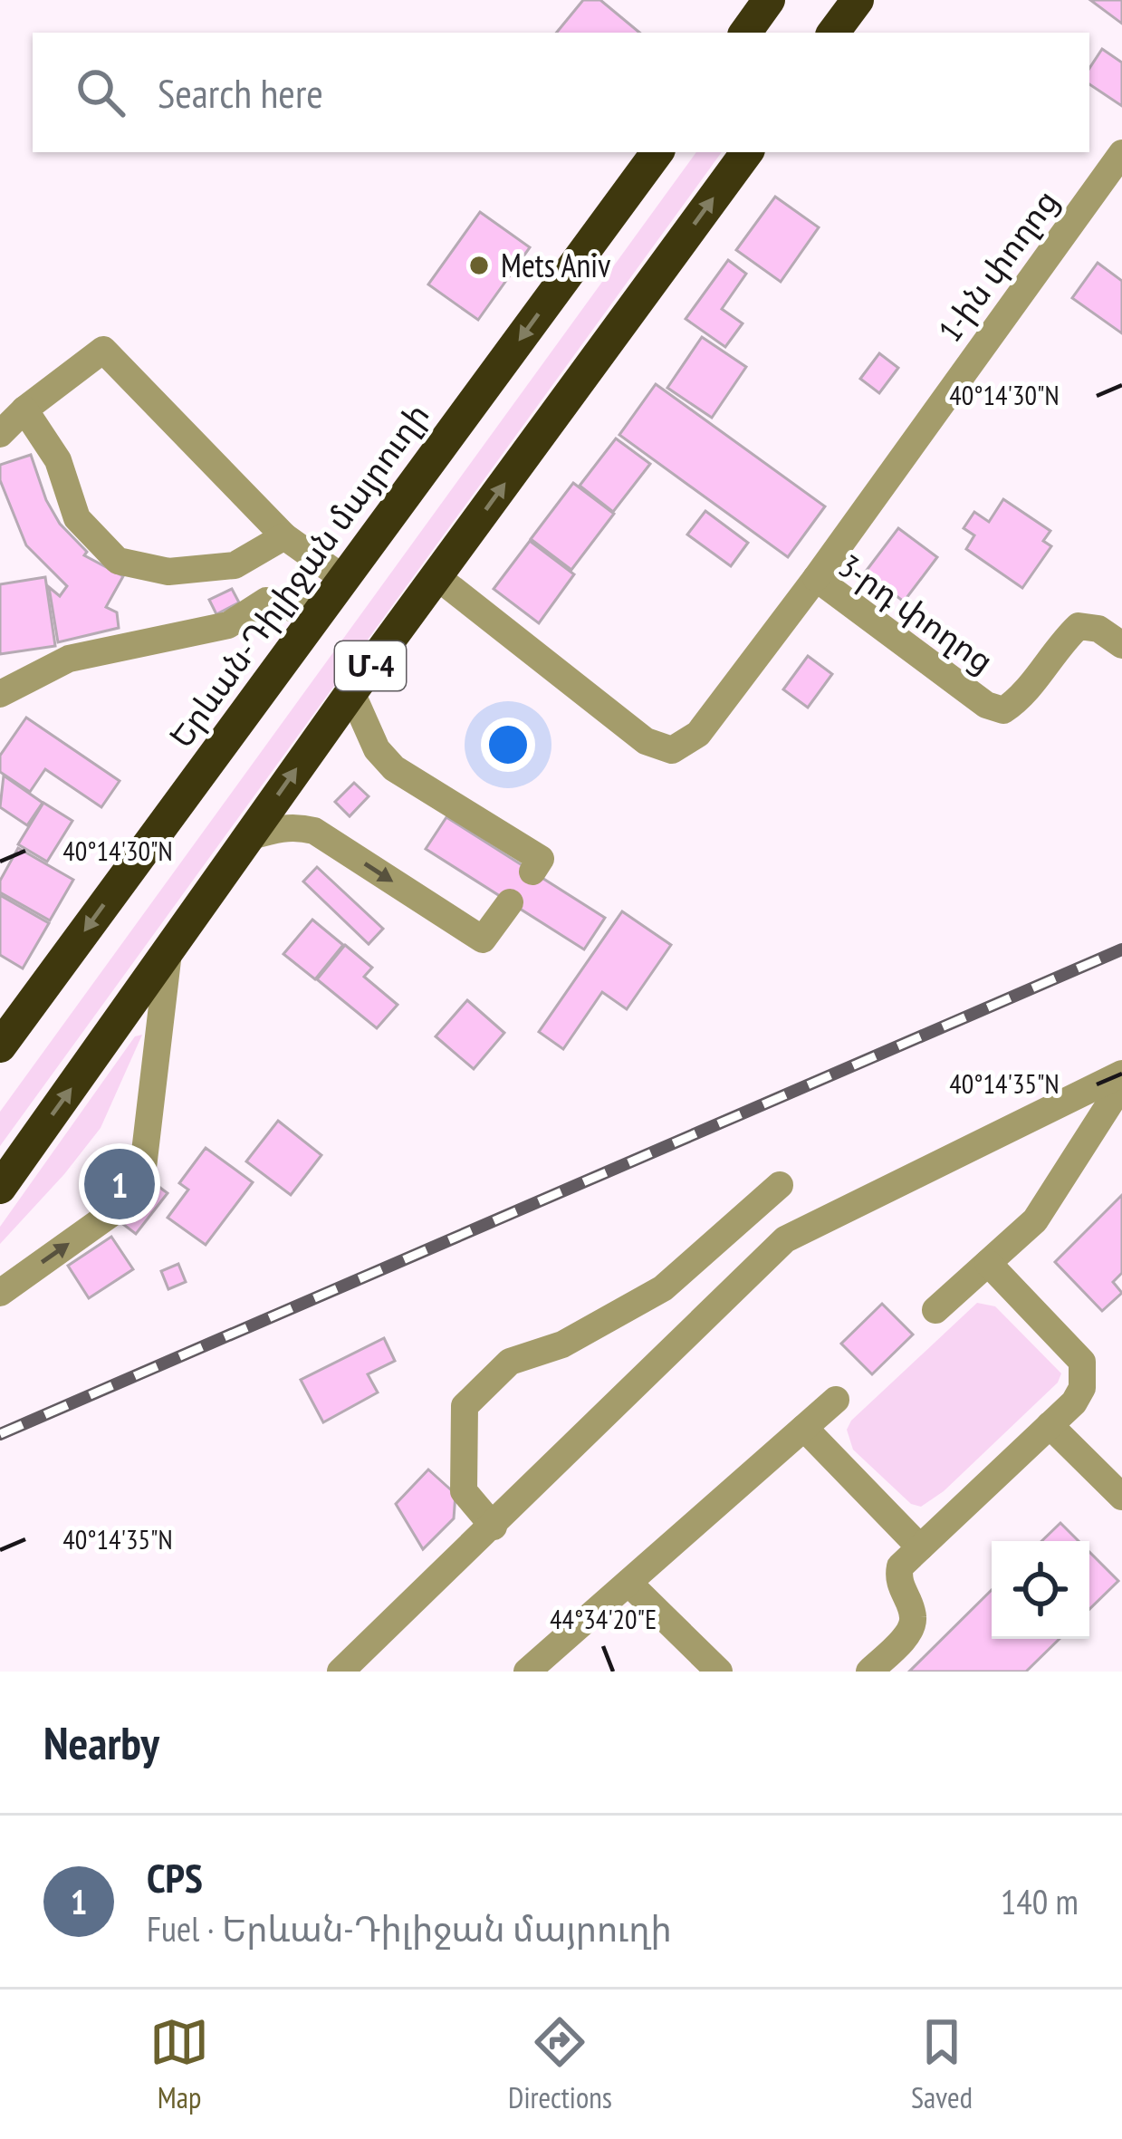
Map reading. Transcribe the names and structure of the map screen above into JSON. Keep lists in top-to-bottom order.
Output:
{
  "streets": {
    "highway": ["Երևան-Դիլիջան մայրուղի", "Մ-4"],
    "street": ["1-ին փողոց", "3-րդ փողոց"]
  },
  "crossings": [
    ["1-ին փողոց", "3-րդ փողոց"],
    ["3-րդ փողոց", "Մ-4"]
  ],
  "places": ["Mets Aniv"],
  "page": {
    "search": "Search here",
    "pins": "1",
    "heading": "Nearby",
    "list": [
      {
        "mark": "1",
        "name": "CPS",
        "note": "Fuel · Երևան-Դիլիջան մայրուղի",
        "value": "140 m"
      }
    ],
    "nav": ["Map", "Directions", "Saved"]
  },
  "coordinates": ["40°14'30\"N", "40°14'35\"N", "44°34'20\"E"]
}
